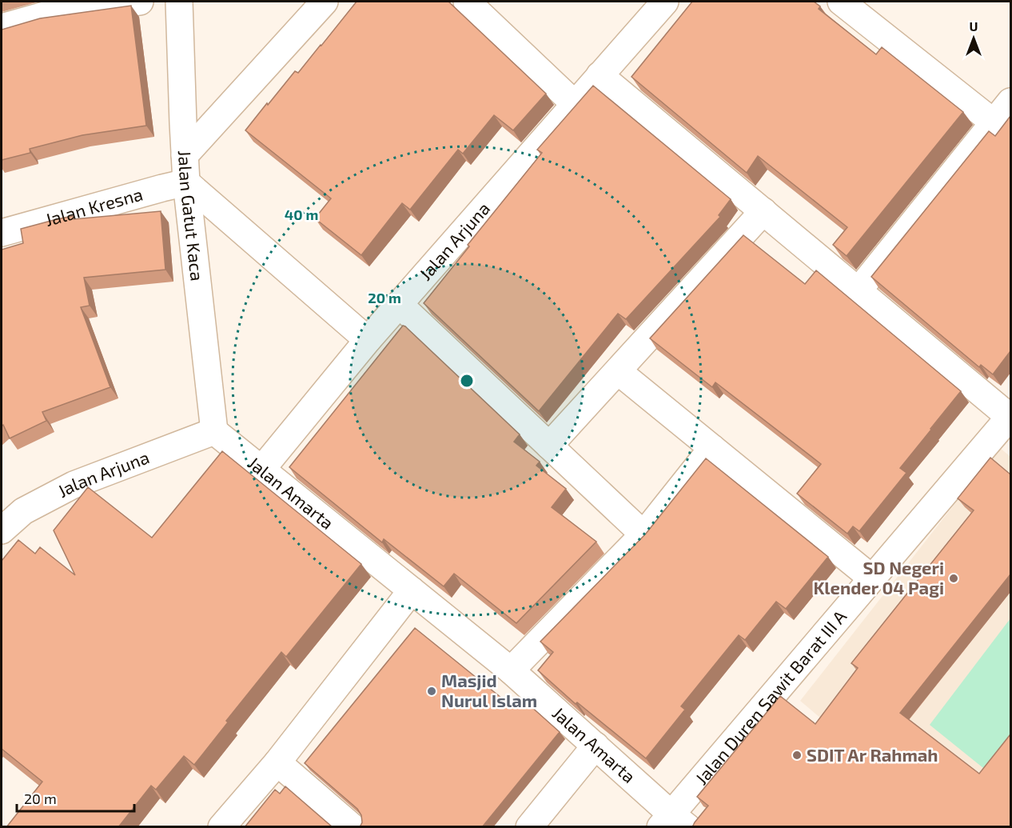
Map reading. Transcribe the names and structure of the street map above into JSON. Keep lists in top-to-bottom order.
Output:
{
  "streets": {
    "street": [
      "Jalan Kresna",
      "Jalan Gatut Kaca",
      "Jalan Arjuna",
      "Jalan Amarta",
      "Jalan Duren Sawit Barat III A"
    ]
  },
  "crossings": [
    ["Jalan Kresna", "Jalan Gatut Kaca"],
    ["Jalan Gatut Kaca", "Jalan Arjuna"],
    ["Jalan Gatut Kaca", "Jalan Amarta"],
    ["Jalan Arjuna", "Jalan Amarta"],
    ["Jalan Amarta", "Jalan Duren Sawit Barat III A"]
  ],
  "places": ["SD Negeri Klender 04 Pagi", "Masjid Nurul Islam", "SDIT Ar Rahmah"],
  "scale_bar": "20 m",
  "north": "top",
  "rings": ["40 m", "20 m"]
}
